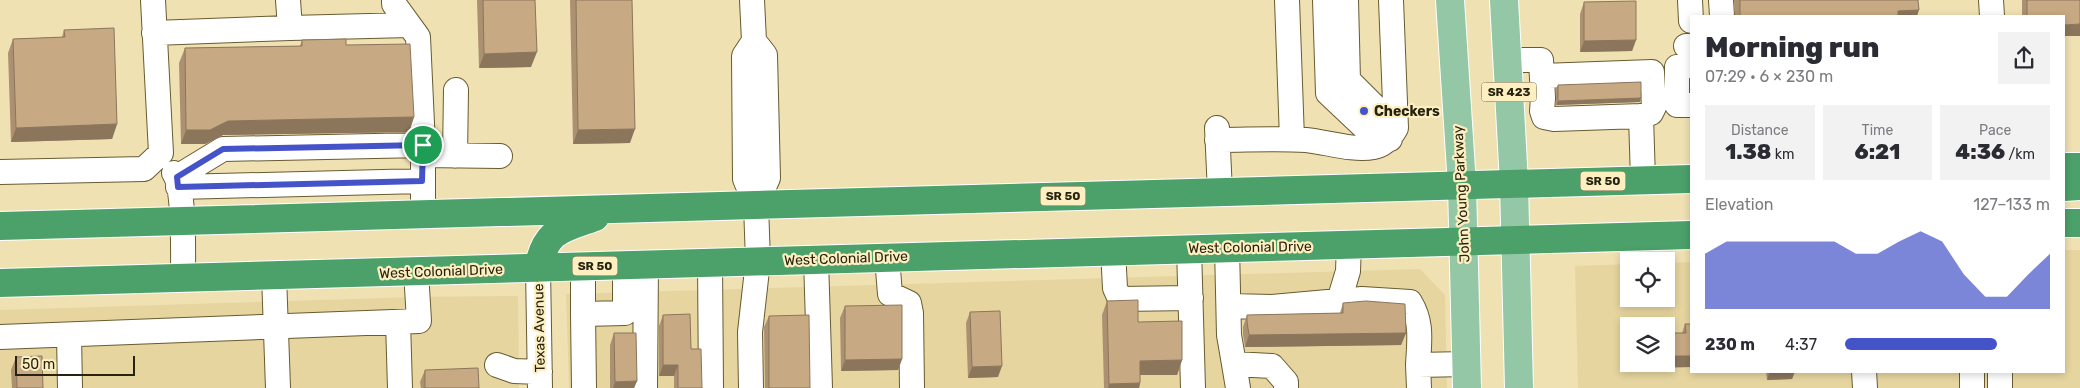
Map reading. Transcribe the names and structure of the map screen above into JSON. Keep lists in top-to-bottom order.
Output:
{
  "streets": {
    "highway": ["SR 50", "West Colonial Drive"],
    "main road": ["SR 423", "John Young Parkway"],
    "street": ["Texas Avenue"]
  },
  "crossings": [
    ["SR 423", "SR 50"],
    ["SR 423", "West Colonial Drive"],
    ["SR 50", "John Young Parkway"],
    ["John Young Parkway", "West Colonial Drive"],
    ["West Colonial Drive", "Texas Avenue"]
  ],
  "places": ["Checkers"],
  "scale_bar": "50 m",
  "page": {
    "heading": ["Morning run", "07:29 · 6 × 230 m"],
    "stats": [
      ["Distance", "1.38 km"],
      ["Time", "6:21"],
      ["Pace", "4:36 /km"]
    ],
    "chart": ["Elevation", "127–133 m"],
    "list": [
      {
        "name": "230 m",
        "note": "4:37"
      }
    ],
    "scale": "50 m"
  }
}
